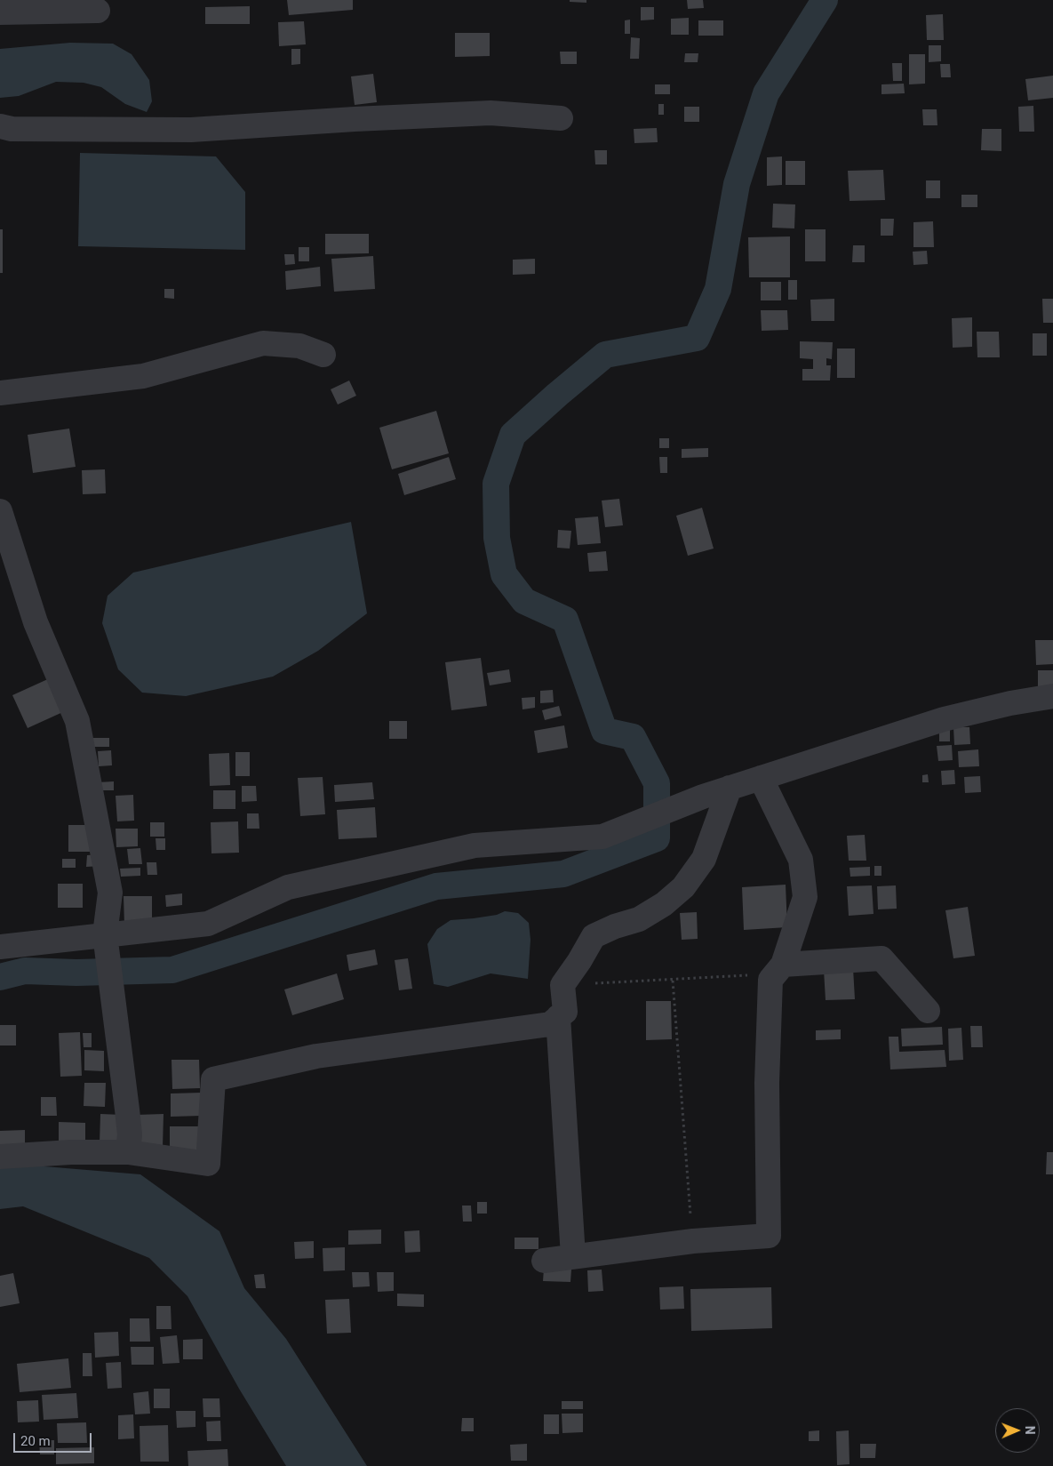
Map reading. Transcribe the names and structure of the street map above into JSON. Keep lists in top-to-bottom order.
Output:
{
  "scale_bar": "20 m",
  "north": "right"
}
